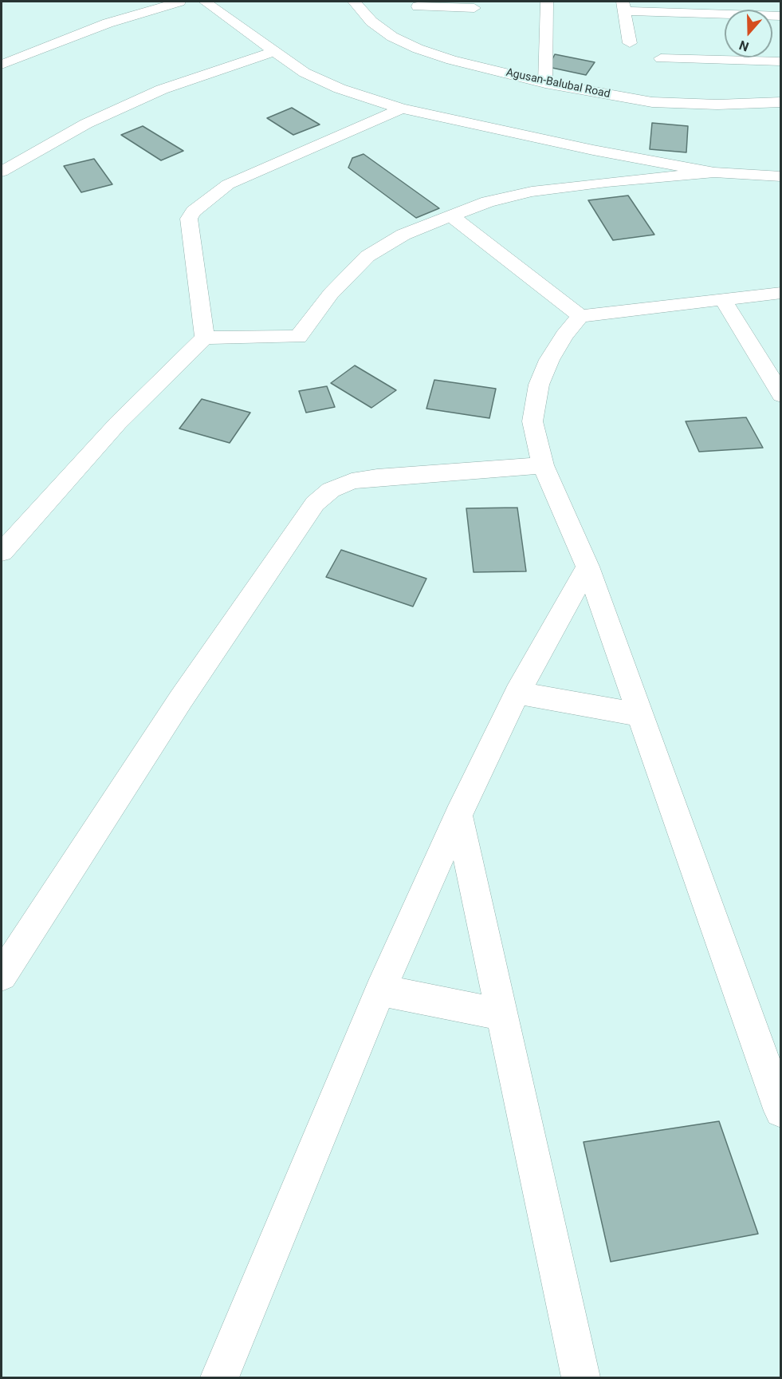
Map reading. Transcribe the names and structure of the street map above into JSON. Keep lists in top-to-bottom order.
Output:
{
  "streets": {
    "street": ["Agusan-Balubal Road"]
  },
  "north": "bottom"
}
